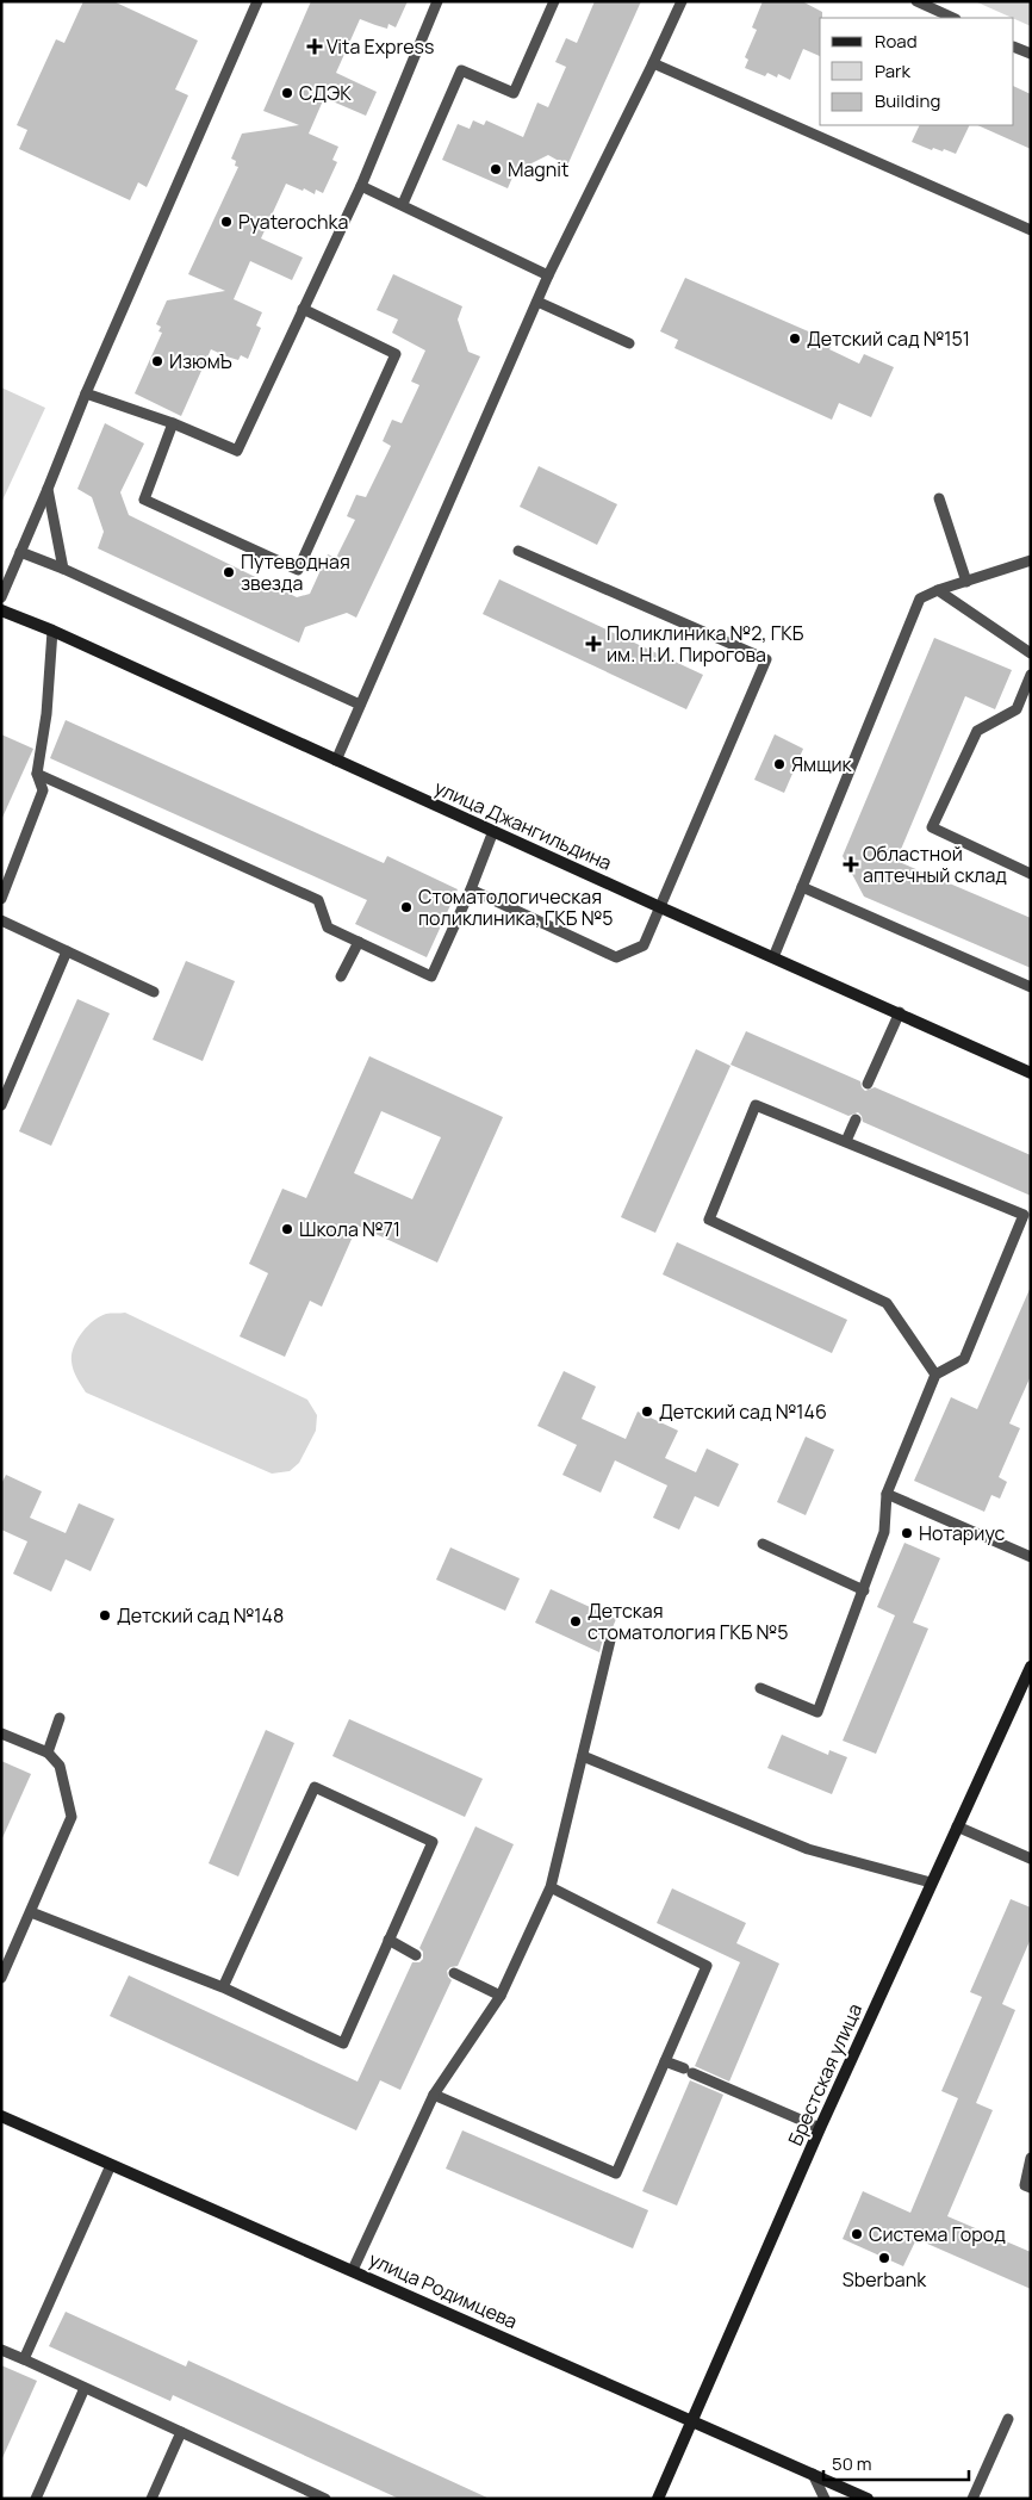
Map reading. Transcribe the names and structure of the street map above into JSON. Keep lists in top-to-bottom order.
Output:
{
  "streets": {
    "main road": ["улица Джангильдина", "Брестская улица", "улица Родимцева"]
  },
  "crossings": [
    ["Брестская улица", "улица Родимцева"]
  ],
  "places": {
    "health": ["Vita Express", "Поликлиника №2, ГКБ им. Н.И. Пирогова", "Областной аптечный склад"],
    "other": [
      "СДЭК",
      "Magnit",
      "Pyaterochka",
      "Детский сад №151",
      "ИзюмЪ",
      "Путеводная звезда",
      "Ямщик",
      "Стоматологическая поликлиника, ГКБ №5",
      "Школа №71",
      "Детский сад №146",
      "Нотариус",
      "Детский сад №148",
      "Детская стоматология ГКБ №5",
      "Система Город",
      "Sberbank"
    ]
  },
  "legend": ["Road", "Park", "Building"],
  "scale_bar": "50 m"
}
